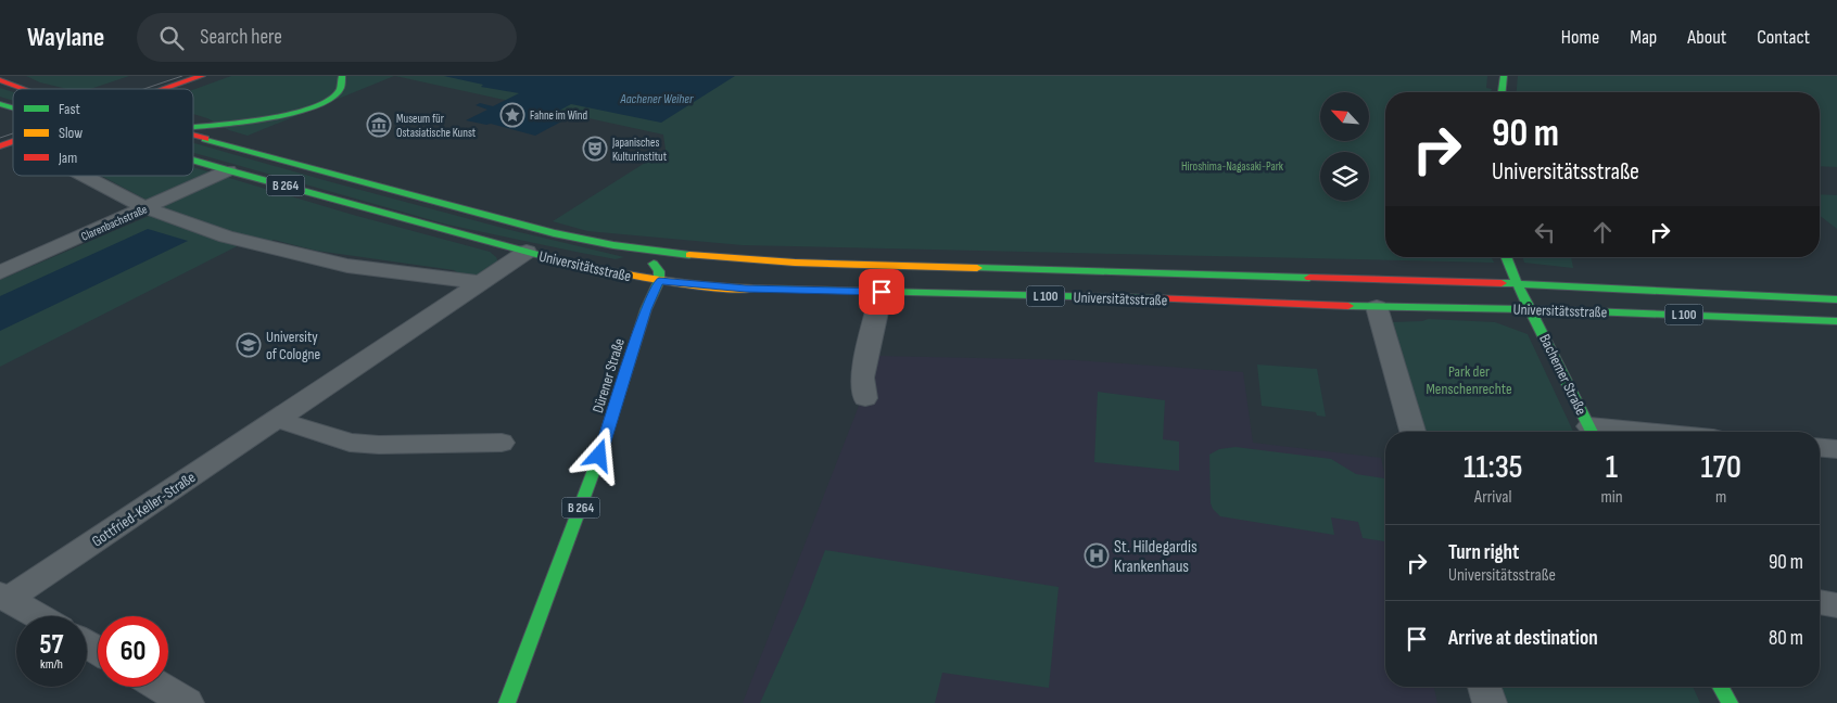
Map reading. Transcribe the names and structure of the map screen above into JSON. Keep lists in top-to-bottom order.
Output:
{
  "streets": {
    "main road": [
      "B 264",
      "Universitätsstraße",
      "L 100",
      "Bachemer Straße",
      "Dürener Straße"
    ],
    "street": ["Clarenbachstraße", "Gottfried-Keller-Straße"]
  },
  "crossings": [
    ["B 264", "Universitätsstraße"],
    ["B 264", "Dürener Straße"],
    ["Clarenbachstraße", "Universitätsstraße"],
    ["Universitätsstraße", "Bachemer Straße"],
    ["Universitätsstraße", "Dürener Straße"],
    ["Universitätsstraße", "Gottfried-Keller-Straße"]
  ],
  "water": ["Aachener Weiher"],
  "parks": ["Hiroshima-Nagasaki-Park", "Park der Menschenrechte"],
  "places": {
    "place": ["Fahne im Wind"],
    "museum": ["Museum für Ostasiatische Kunst"],
    "theatre": ["Japanisches Kulturinstitut"],
    "school or university": ["University of Cologne"],
    "hospital": ["St. Hildegardis Krankenhaus"]
  },
  "legend": ["Fast", "Slow", "Jam"],
  "north": "top left",
  "page": {
    "header": "Waylane",
    "search": "Search here",
    "nav": [
      "Home",
      "Map",
      "About",
      "Contact"
    ],
    "turn": ["90 m", "Universitätsstraße"],
    "eta": [
      "11:35",
      "Arrival",
      "1",
      "min",
      "170",
      "m"
    ],
    "list": [
      {
        "name": "Turn right",
        "note": "Universitätsstraße",
        "value": "90 m"
      },
      {
        "name": "Arrive at destination",
        "value": "80 m"
      }
    ],
    "speed": "57 km/h",
    "limit": "60"
  }
}
